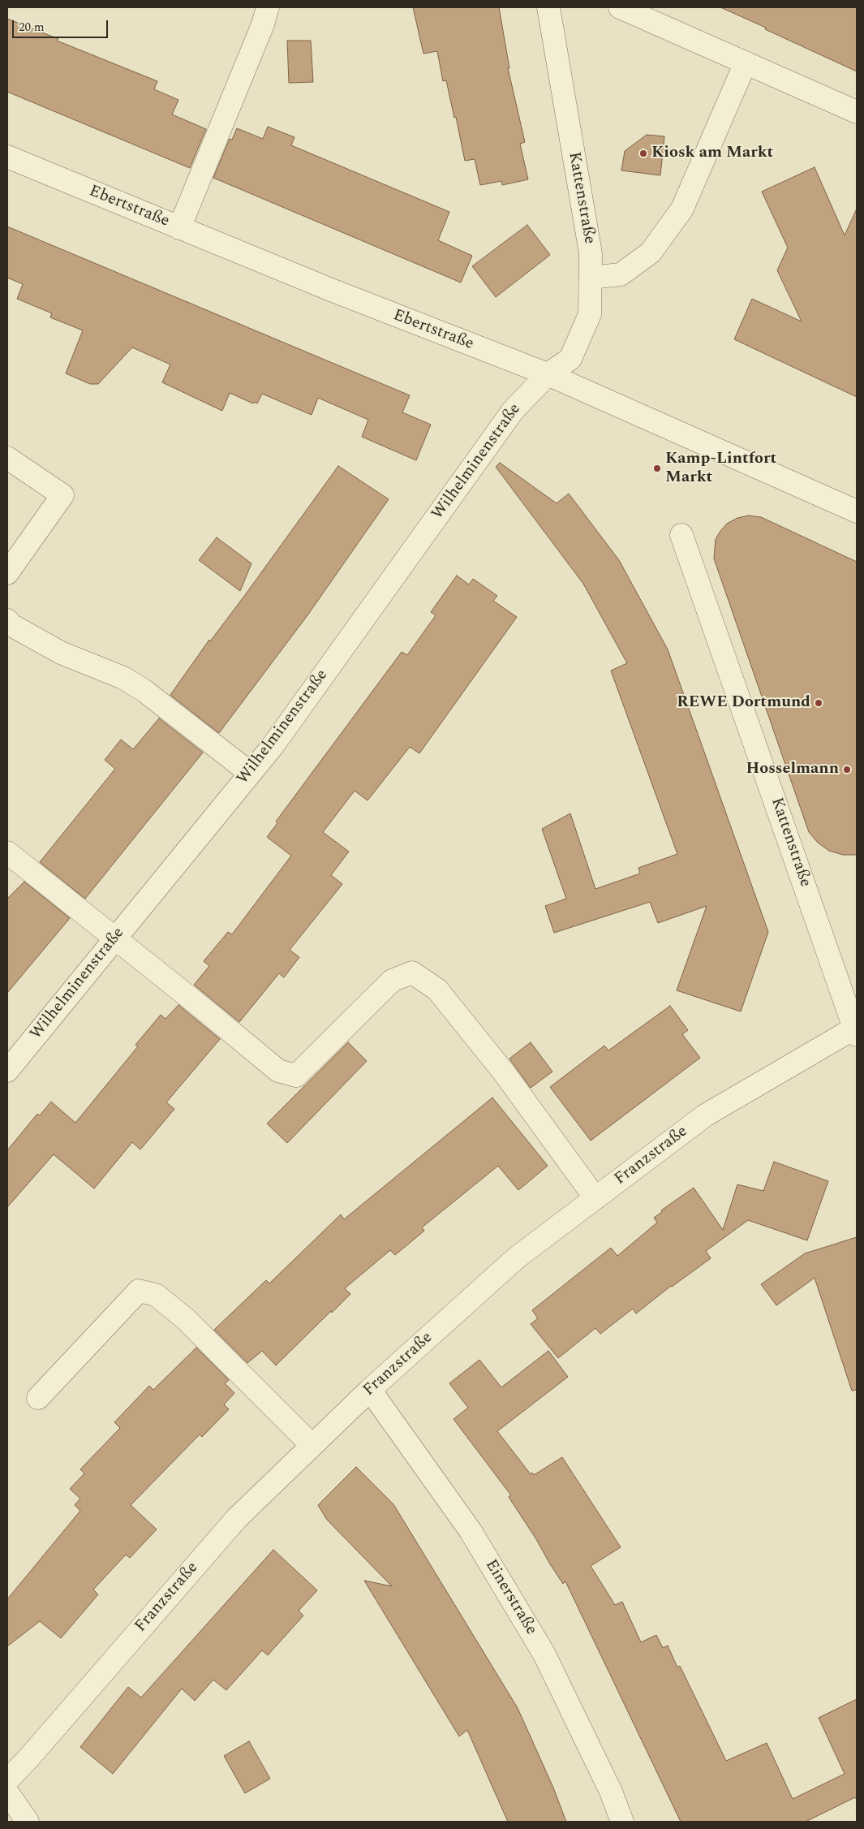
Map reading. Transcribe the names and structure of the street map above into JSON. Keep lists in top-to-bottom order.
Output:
{
  "streets": {
    "street": [
      "Kattenstraße",
      "Ebertstraße",
      "Wilhelminenstraße",
      "Franzstraße",
      "Einerstraße"
    ]
  },
  "crossings": [
    ["Kattenstraße", "Ebertstraße"],
    ["Kattenstraße", "Wilhelminenstraße"],
    ["Kattenstraße", "Franzstraße"],
    ["Ebertstraße", "Wilhelminenstraße"],
    ["Franzstraße", "Einerstraße"]
  ],
  "places": [
    "Kiosk am Markt",
    "Kamp-Lintfort Markt",
    "REWE Dortmund",
    "Hosselmann"
  ],
  "scale_bar": "20 m"
}
